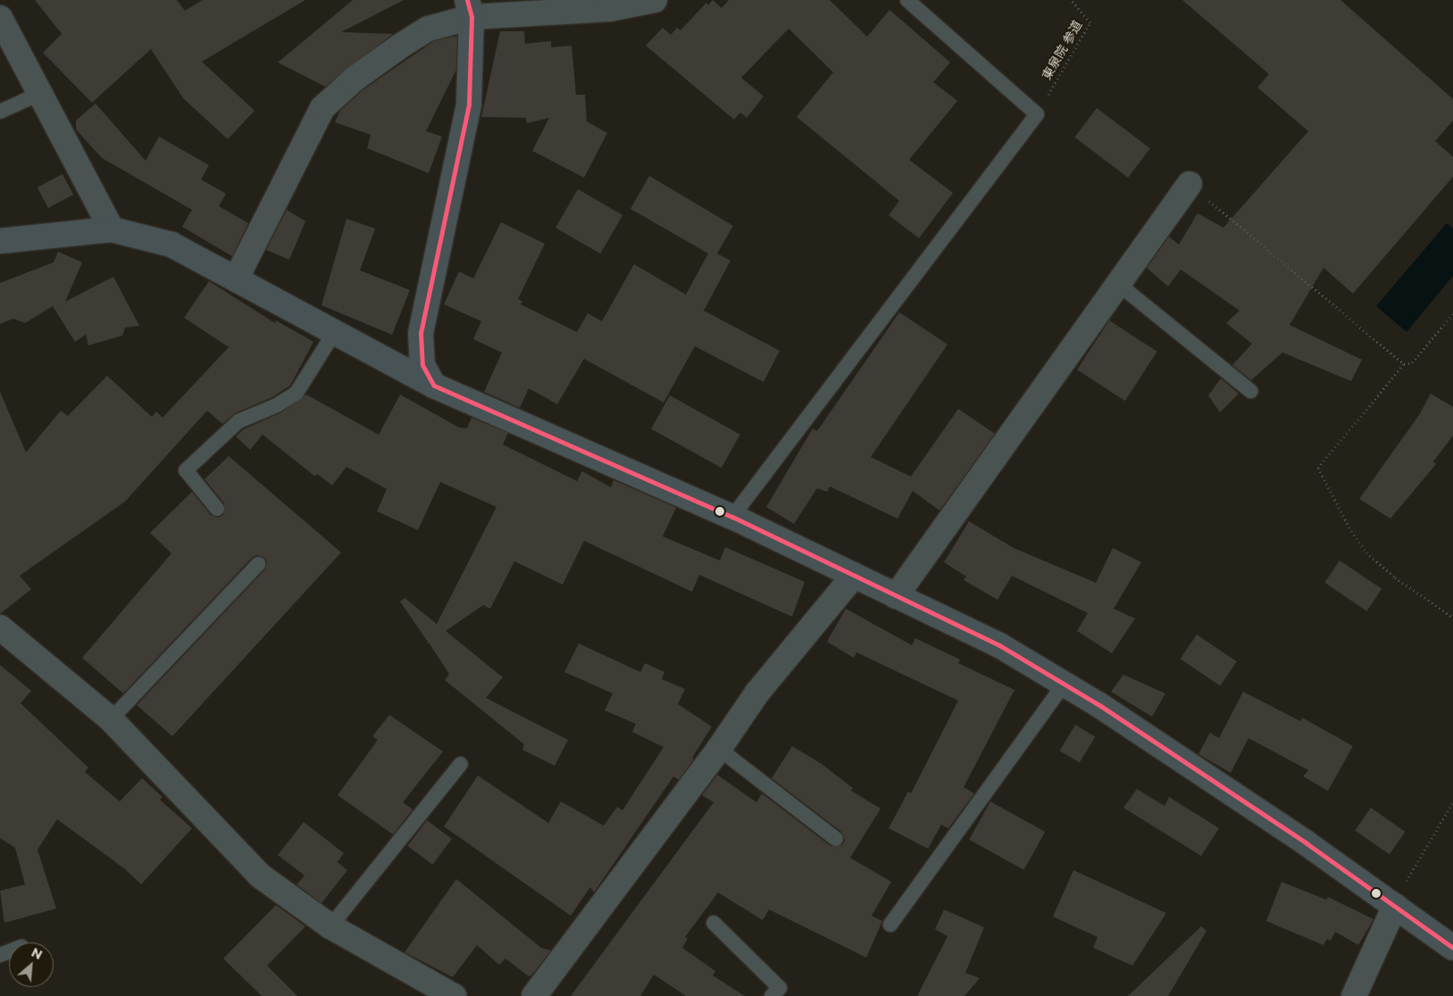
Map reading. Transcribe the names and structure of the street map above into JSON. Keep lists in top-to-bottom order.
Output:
{
  "streets": {
    "path": ["東泉院 参道"]
  },
  "north": "top right"
}
